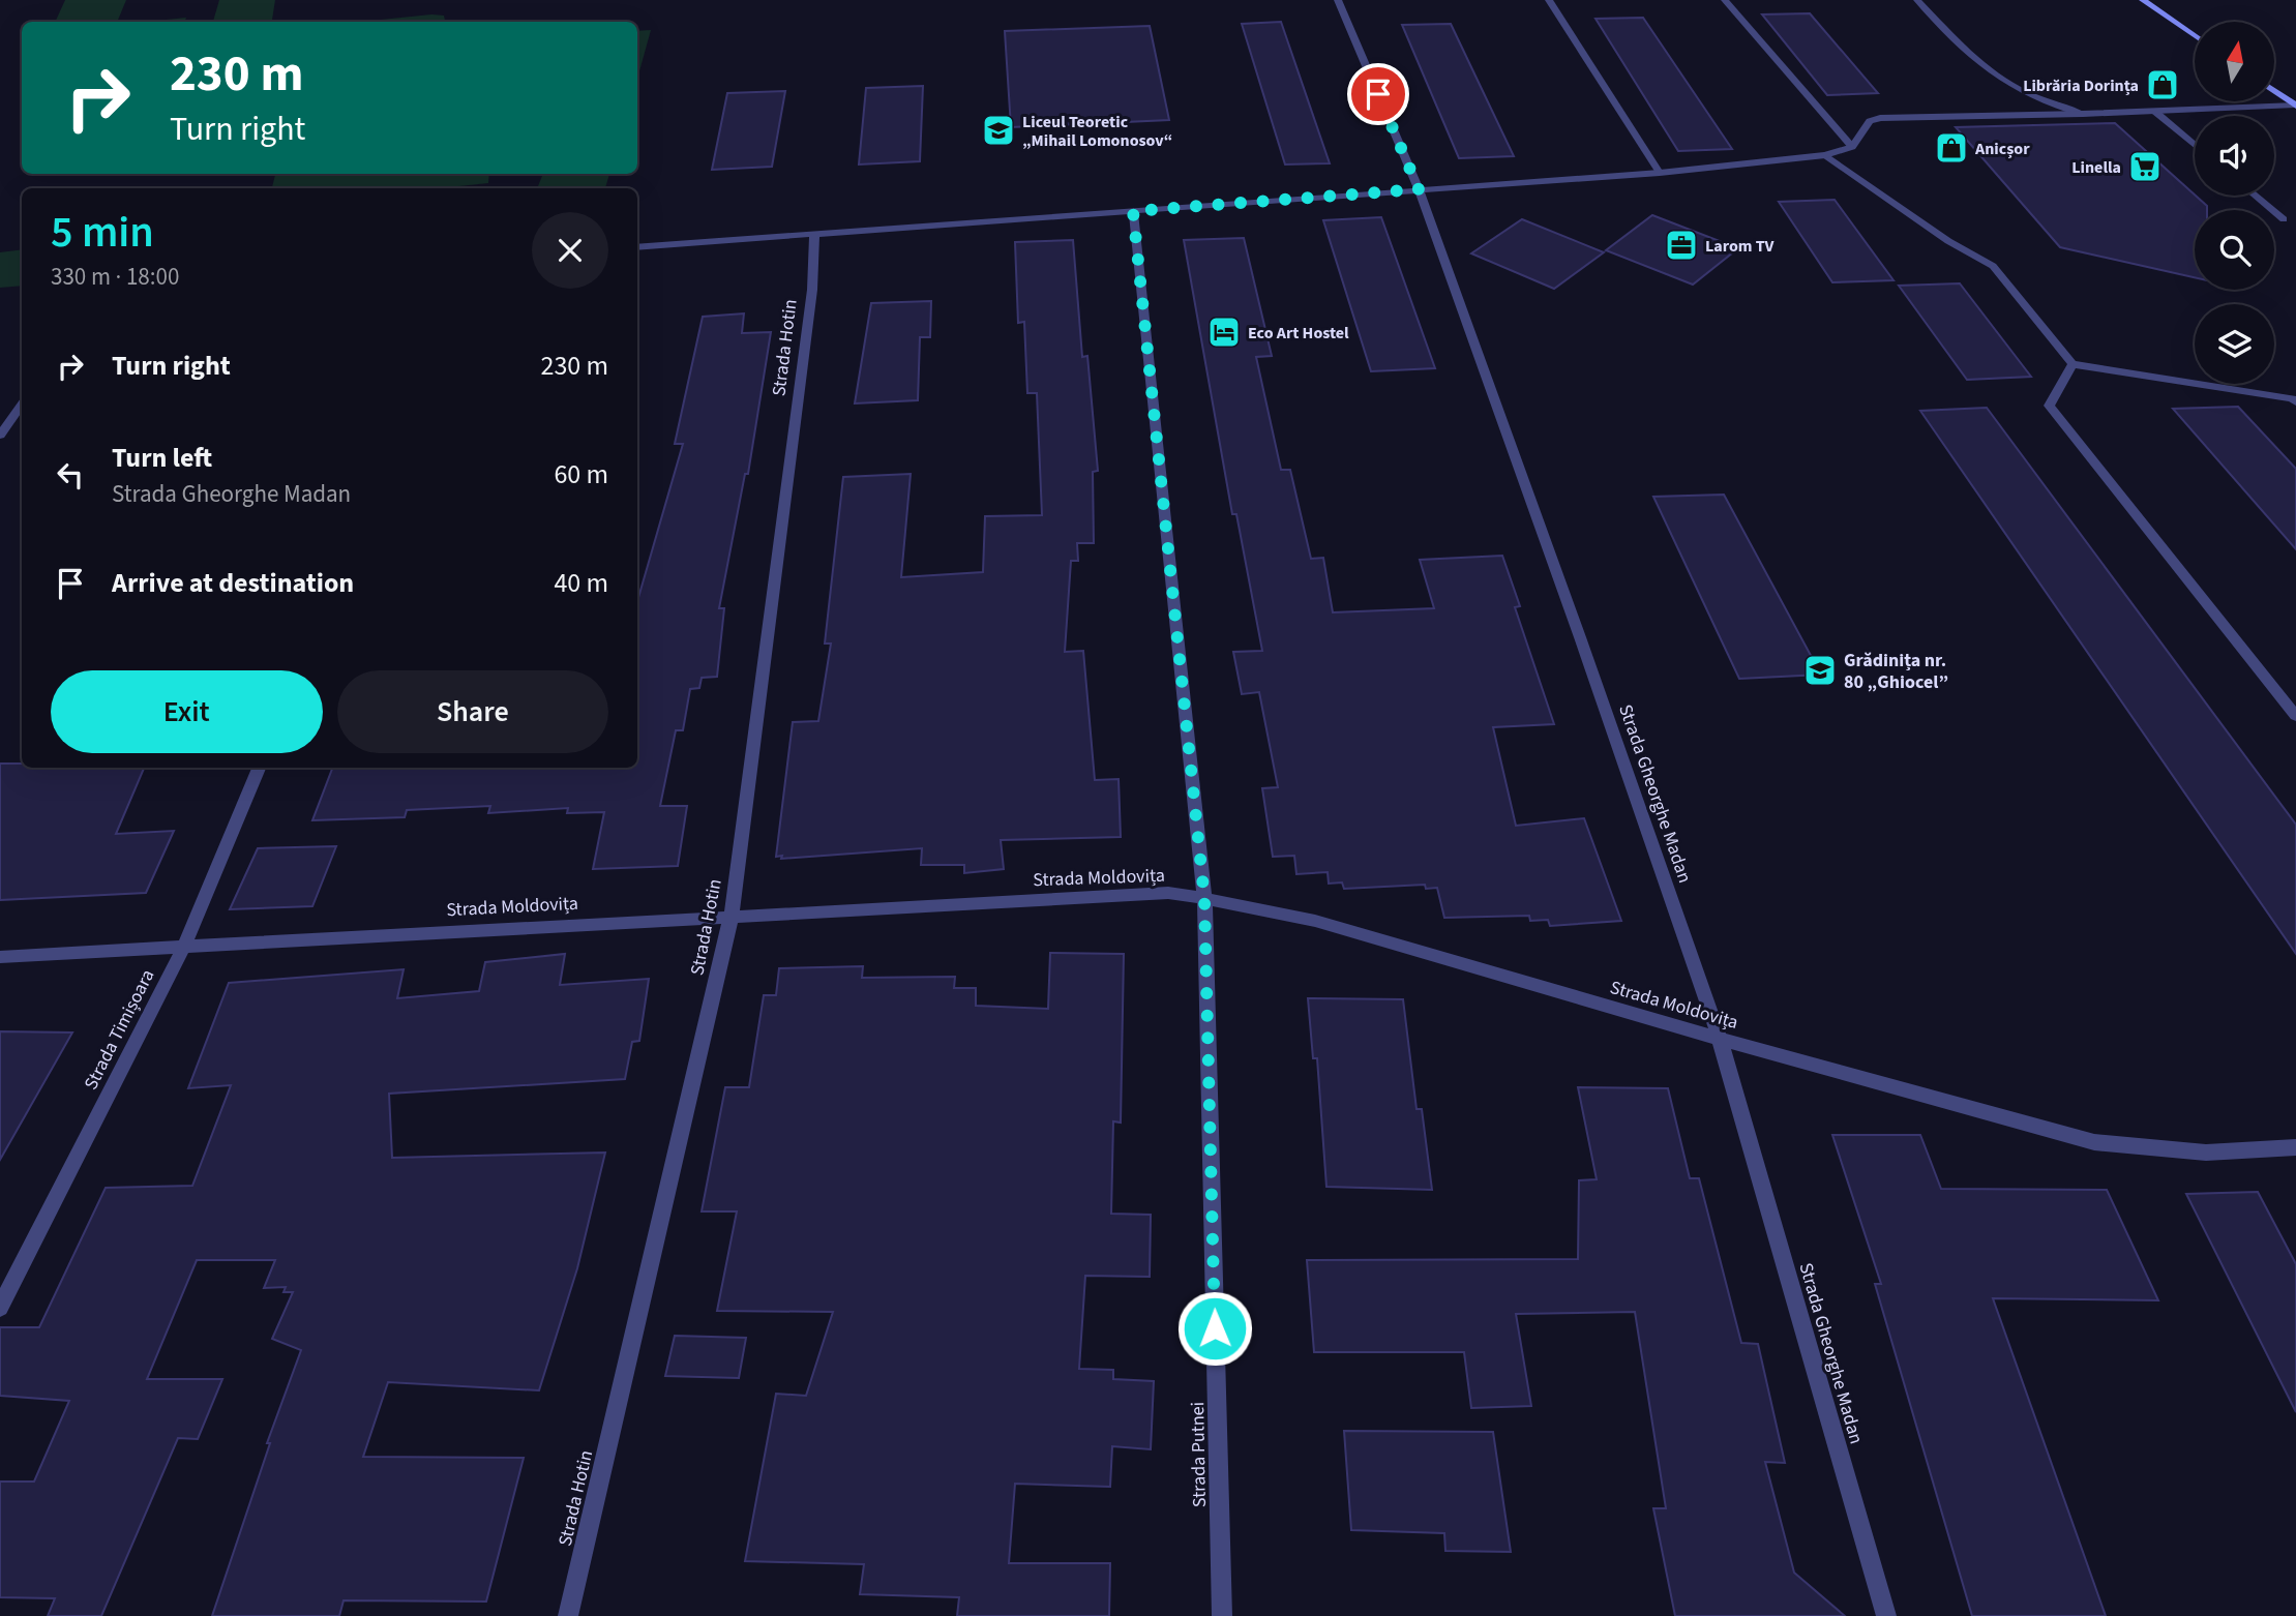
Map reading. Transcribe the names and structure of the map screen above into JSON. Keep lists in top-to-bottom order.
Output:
{
  "streets": {
    "street": [
      "Strada Hotin",
      "Strada Gheorghe Madan",
      "Strada Moldovița",
      "Strada Timișoara",
      "Strada Putnei"
    ]
  },
  "crossings": [
    ["Strada Hotin", "Strada Moldovița"],
    ["Strada Gheorghe Madan", "Strada Moldovița"],
    ["Strada Moldovița", "Strada Timișoara"],
    ["Strada Moldovița", "Strada Putnei"]
  ],
  "places": {
    "shop": ["Librăria Dorința", "Anicșor"],
    "school or university": ["Liceul Teoretic „Mihail Lomonosov“", "Grădinița nr. 80 „Ghiocel”"],
    "supermarket": ["Linella"],
    "office": ["Larom TV"],
    "hotel": ["Eco Art Hostel"]
  },
  "north": "top",
  "page": {
    "turn": ["230 m", "Turn right"],
    "heading": ["5 min", "330 m · 18:00"],
    "list": [
      {
        "name": "Turn right",
        "value": "230 m"
      },
      {
        "name": "Turn left",
        "note": "Strada Gheorghe Madan",
        "value": "60 m"
      },
      {
        "name": "Arrive at destination",
        "value": "40 m"
      }
    ],
    "buttons": ["Exit", "Share"]
  }
}
